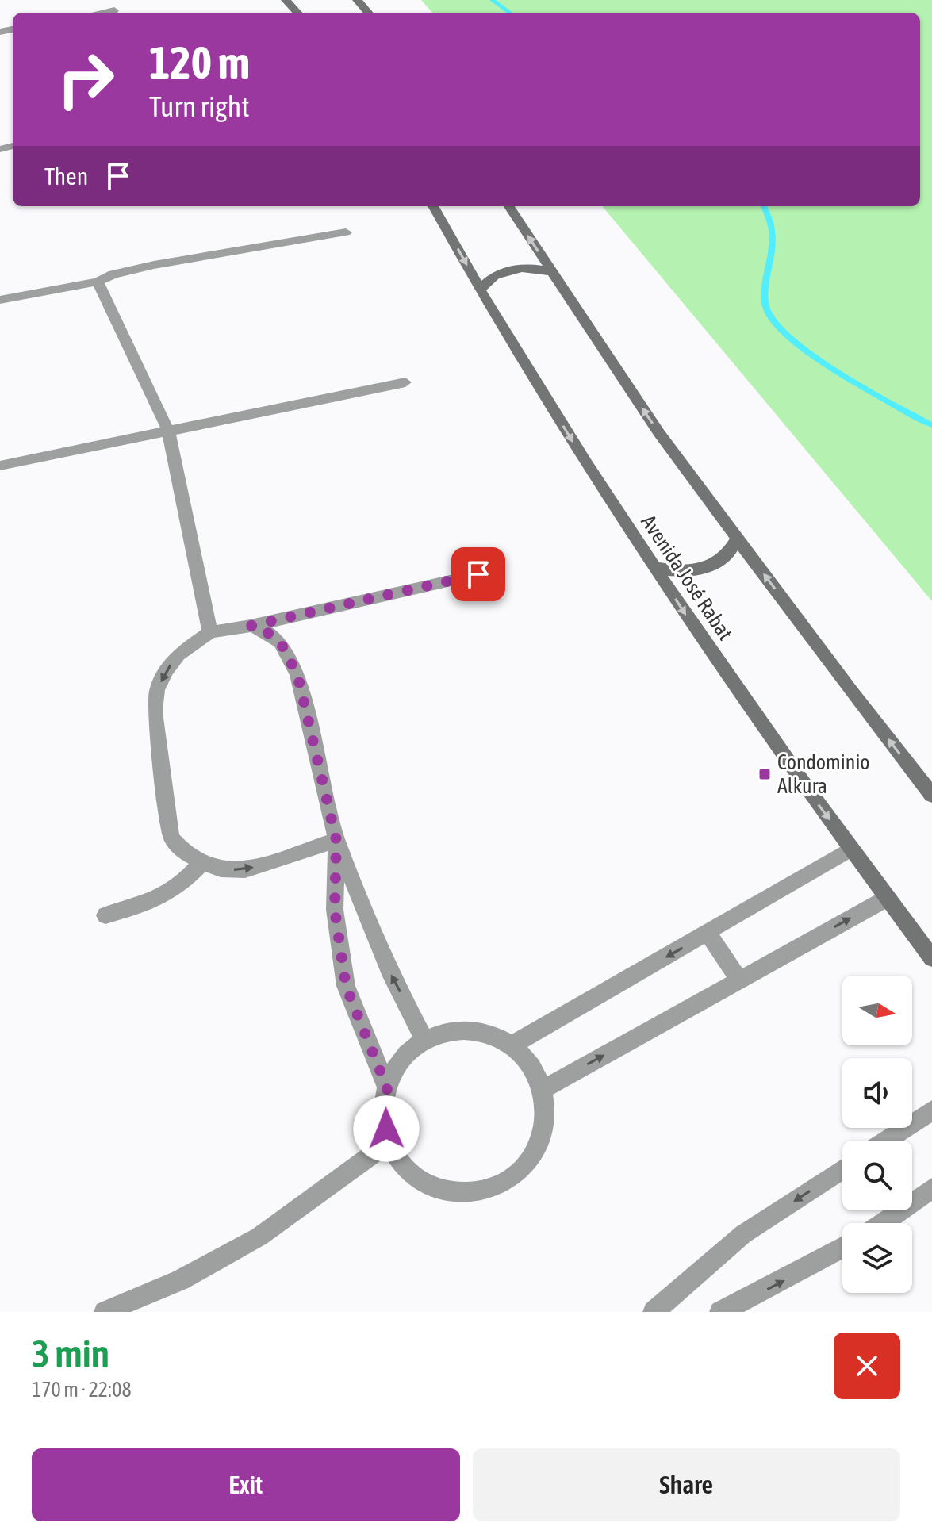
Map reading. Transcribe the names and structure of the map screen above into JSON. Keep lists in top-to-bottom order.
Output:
{
  "streets": {
    "street": ["Avenida José Rabat"]
  },
  "places": {
    "transit": ["Condominio Alkura"]
  },
  "north": "right",
  "page": {
    "turn": ["120 m", "Turn right"],
    "then": "Then",
    "heading": ["3 min", "170 m · 22:08"],
    "buttons": ["Exit", "Share"]
  }
}
